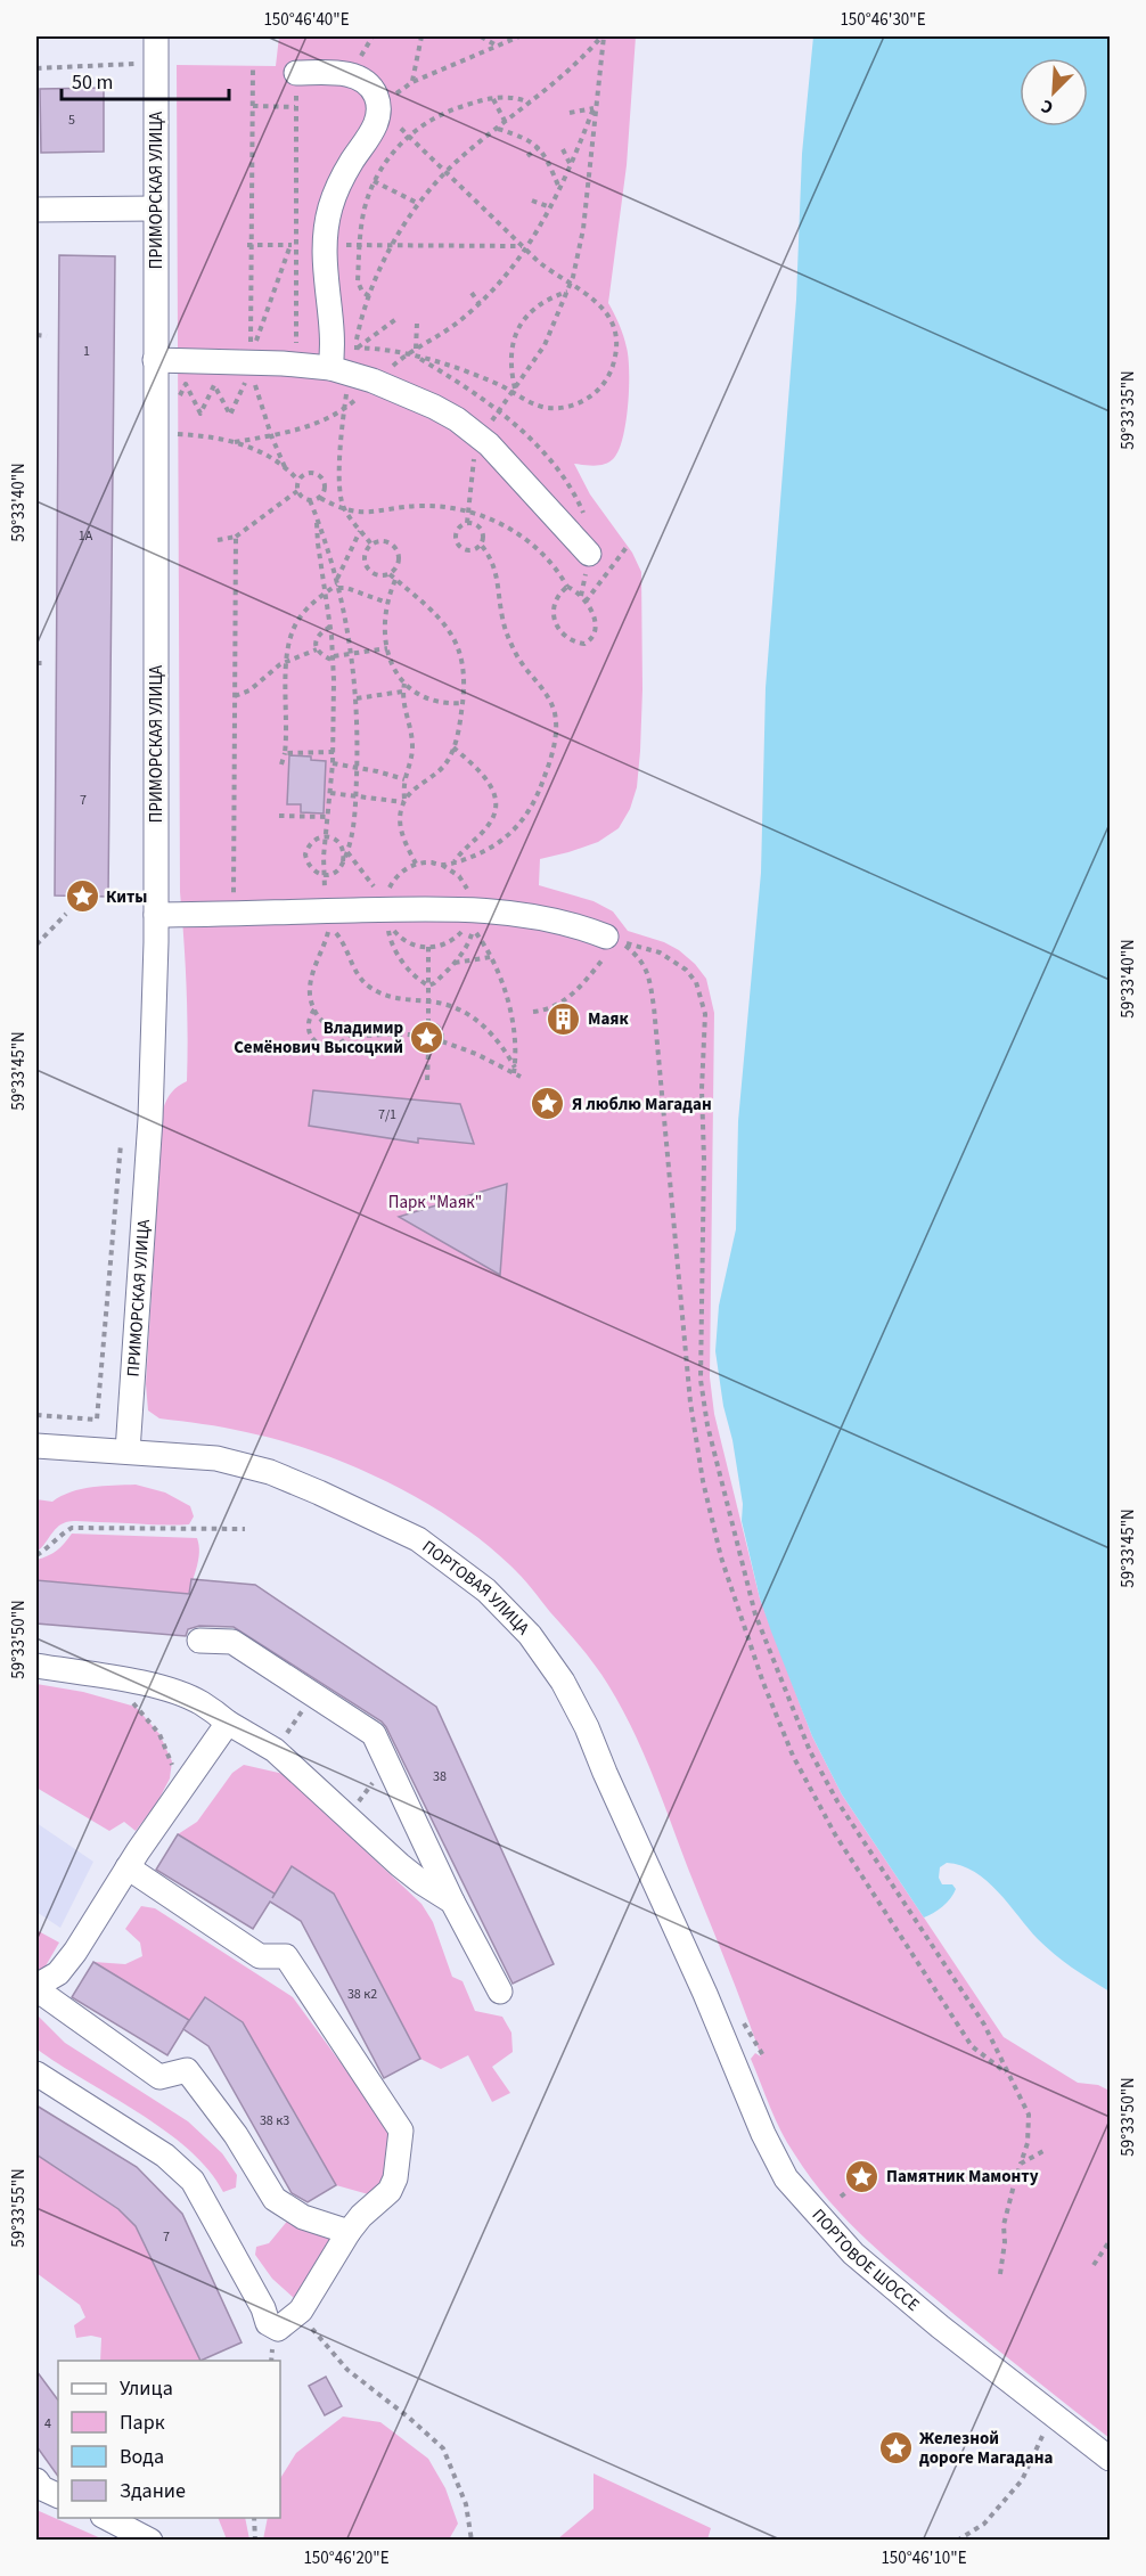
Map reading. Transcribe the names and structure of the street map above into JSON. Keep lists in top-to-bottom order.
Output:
{
  "streets": {
    "street": ["ПРИМОРСКАЯ УЛИЦА", "ПОРТОВАЯ УЛИЦА", "ПОРТОВОЕ ШОССЕ"]
  },
  "crossings": [
    ["ПРИМОРСКАЯ УЛИЦА", "ПОРТОВАЯ УЛИЦА"],
    ["ПОРТОВАЯ УЛИЦА", "ПОРТОВОЕ ШОССЕ"]
  ],
  "parks": ["Парк \"Маяк\""],
  "places": {
    "place": [
      "Киты",
      "Владимир Семёнович Высоцкий",
      "Я люблю Магадан",
      "Памятник Мамонту",
      "Железной дороге Магадана"
    ],
    "building": ["Маяк"]
  },
  "house_numbers": [
    "5",
    "1",
    "1А",
    "7",
    "7/1",
    "38",
    "38 к2",
    "38 к3",
    "7",
    "4"
  ],
  "legend": [
    "Улица",
    "Парк",
    "Вода",
    "Здание"
  ],
  "scale_bar": "50 m",
  "north": "bottom left",
  "coordinates": [
    "150°46'40\"E",
    "150°46'30\"E",
    "59°33'35\"N",
    "59°33'40\"N",
    "59°33'45\"N",
    "59°33'50\"N",
    "59°33'55\"N",
    "150°46'20\"E",
    "150°46'10\"E"
  ]
}
